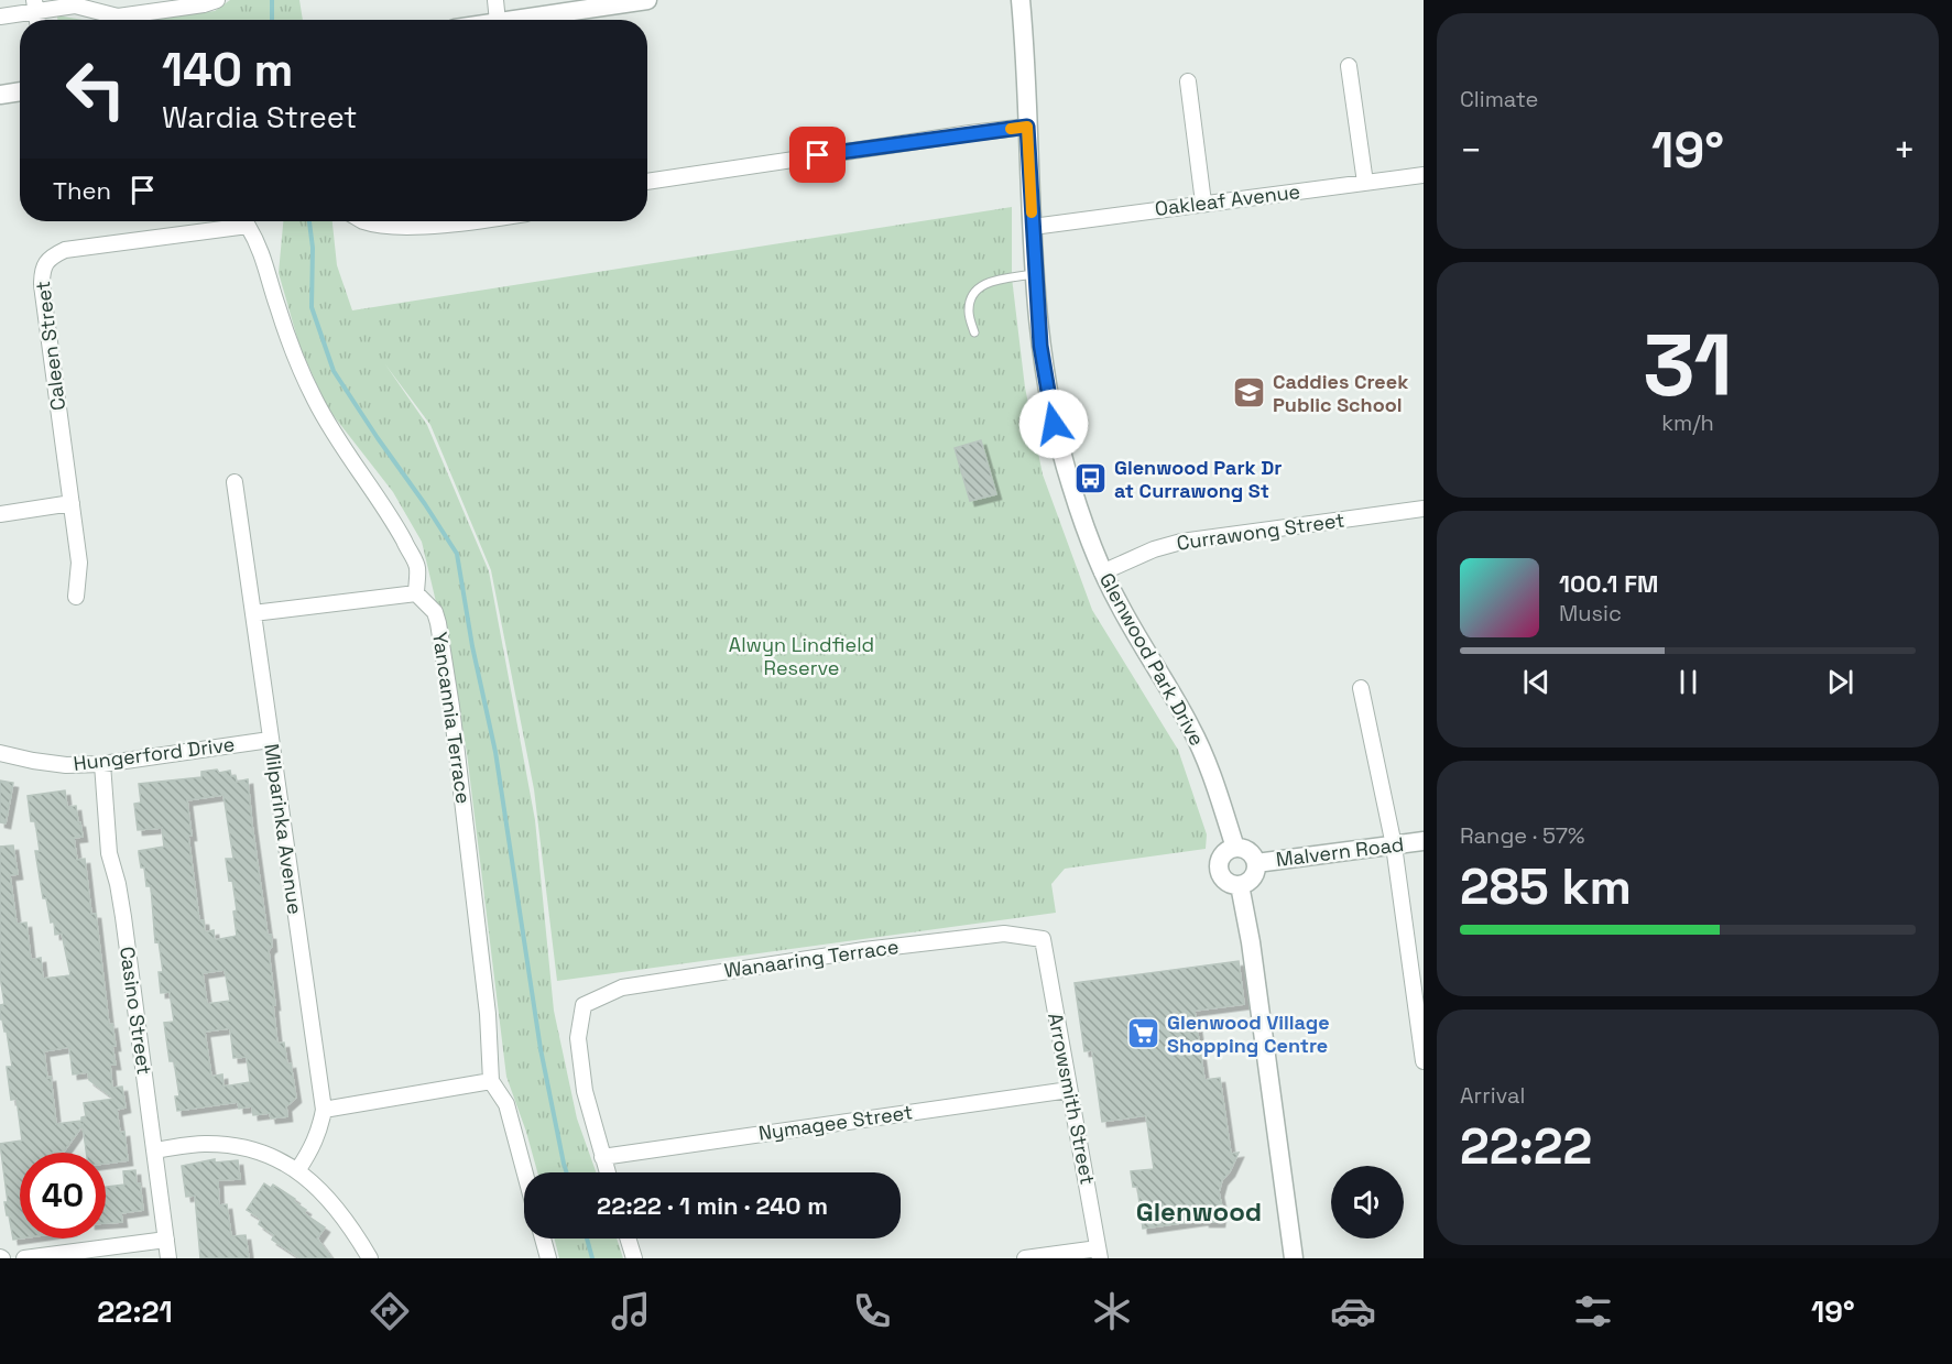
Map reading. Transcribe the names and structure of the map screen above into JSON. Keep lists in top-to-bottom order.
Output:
{
  "streets": {
    "street": [
      "Oakleaf Avenue",
      "Caleen Street",
      "Currawong Street",
      "Glenwood Park Drive",
      "Yancannia Terrace",
      "Hungerford Drive",
      "Milparinka Avenue",
      "Malvern Road",
      "Wanaaring Terrace",
      "Casino Street",
      "Arrowsmith Street",
      "Nymagee Street"
    ]
  },
  "crossings": [
    ["Oakleaf Avenue", "Glenwood Park Drive"],
    ["Caleen Street", "Yancannia Terrace"],
    ["Currawong Street", "Glenwood Park Drive"],
    ["Glenwood Park Drive", "Malvern Road"],
    ["Hungerford Drive", "Milparinka Avenue"],
    ["Hungerford Drive", "Casino Street"],
    ["Wanaaring Terrace", "Arrowsmith Street"],
    ["Wanaaring Terrace", "Nymagee Street"],
    ["Arrowsmith Street", "Nymagee Street"]
  ],
  "districts": ["Glenwood"],
  "parks": ["Alwyn Lindfield Reserve"],
  "places": {
    "school or university": ["Caddies Creek Public School"],
    "bus stop": ["Glenwood Park Dr at Currawong St"],
    "supermarket": ["Glenwood Village Shopping Centre"]
  },
  "page": {
    "tile": [
      "Climate",
      ["31", "km/h"],
      ["Range · 57%", "285 km"],
      ["Arrival", "22:22"]
    ],
    "turn": ["140 m", "Wardia Street"],
    "heat": ["−", "19°", "+"],
    "then": "Then",
    "song": ["100.1 FM", "Music"],
    "limit": "40",
    "trip": "22:22 · 1 min · 240 m",
    "tabs": ["22:21", "19°"]
  }
}
